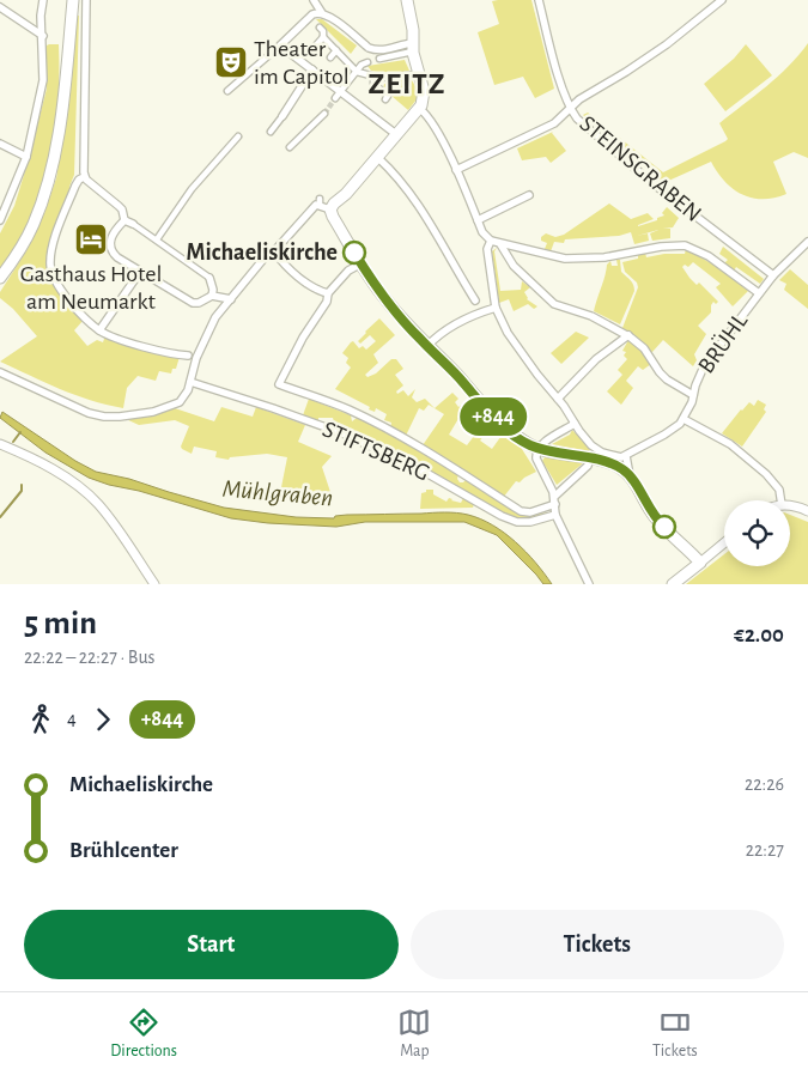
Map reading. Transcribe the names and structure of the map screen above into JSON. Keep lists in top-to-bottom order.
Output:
{
  "streets": {
    "street": ["STEINSGRABEN", "BRÜHL", "STIFTSBERG"]
  },
  "crossings": [
    ["STEINSGRABEN", "BRÜHL"]
  ],
  "districts": ["ZEITZ"],
  "water": ["Mühlgraben"],
  "places": {
    "theatre": ["Theater im Capitol"],
    "hotel": ["Gasthaus Hotel am Neumarkt"],
    "other": ["Michaeliskirche"]
  },
  "lines": ["bus line +844"],
  "page": {
    "on_map": "+844",
    "heading": ["5 min", "22:22 – 22:27 · Bus", "€2.00"],
    "legs": ["4", "+844"],
    "list": [
      {
        "name": "Michaeliskirche",
        "value": "22:26"
      },
      {
        "name": "Brühlcenter",
        "value": "22:27"
      }
    ],
    "buttons": ["Start", "Tickets"],
    "tabs": ["Directions", "Map", "Tickets"]
  }
}
